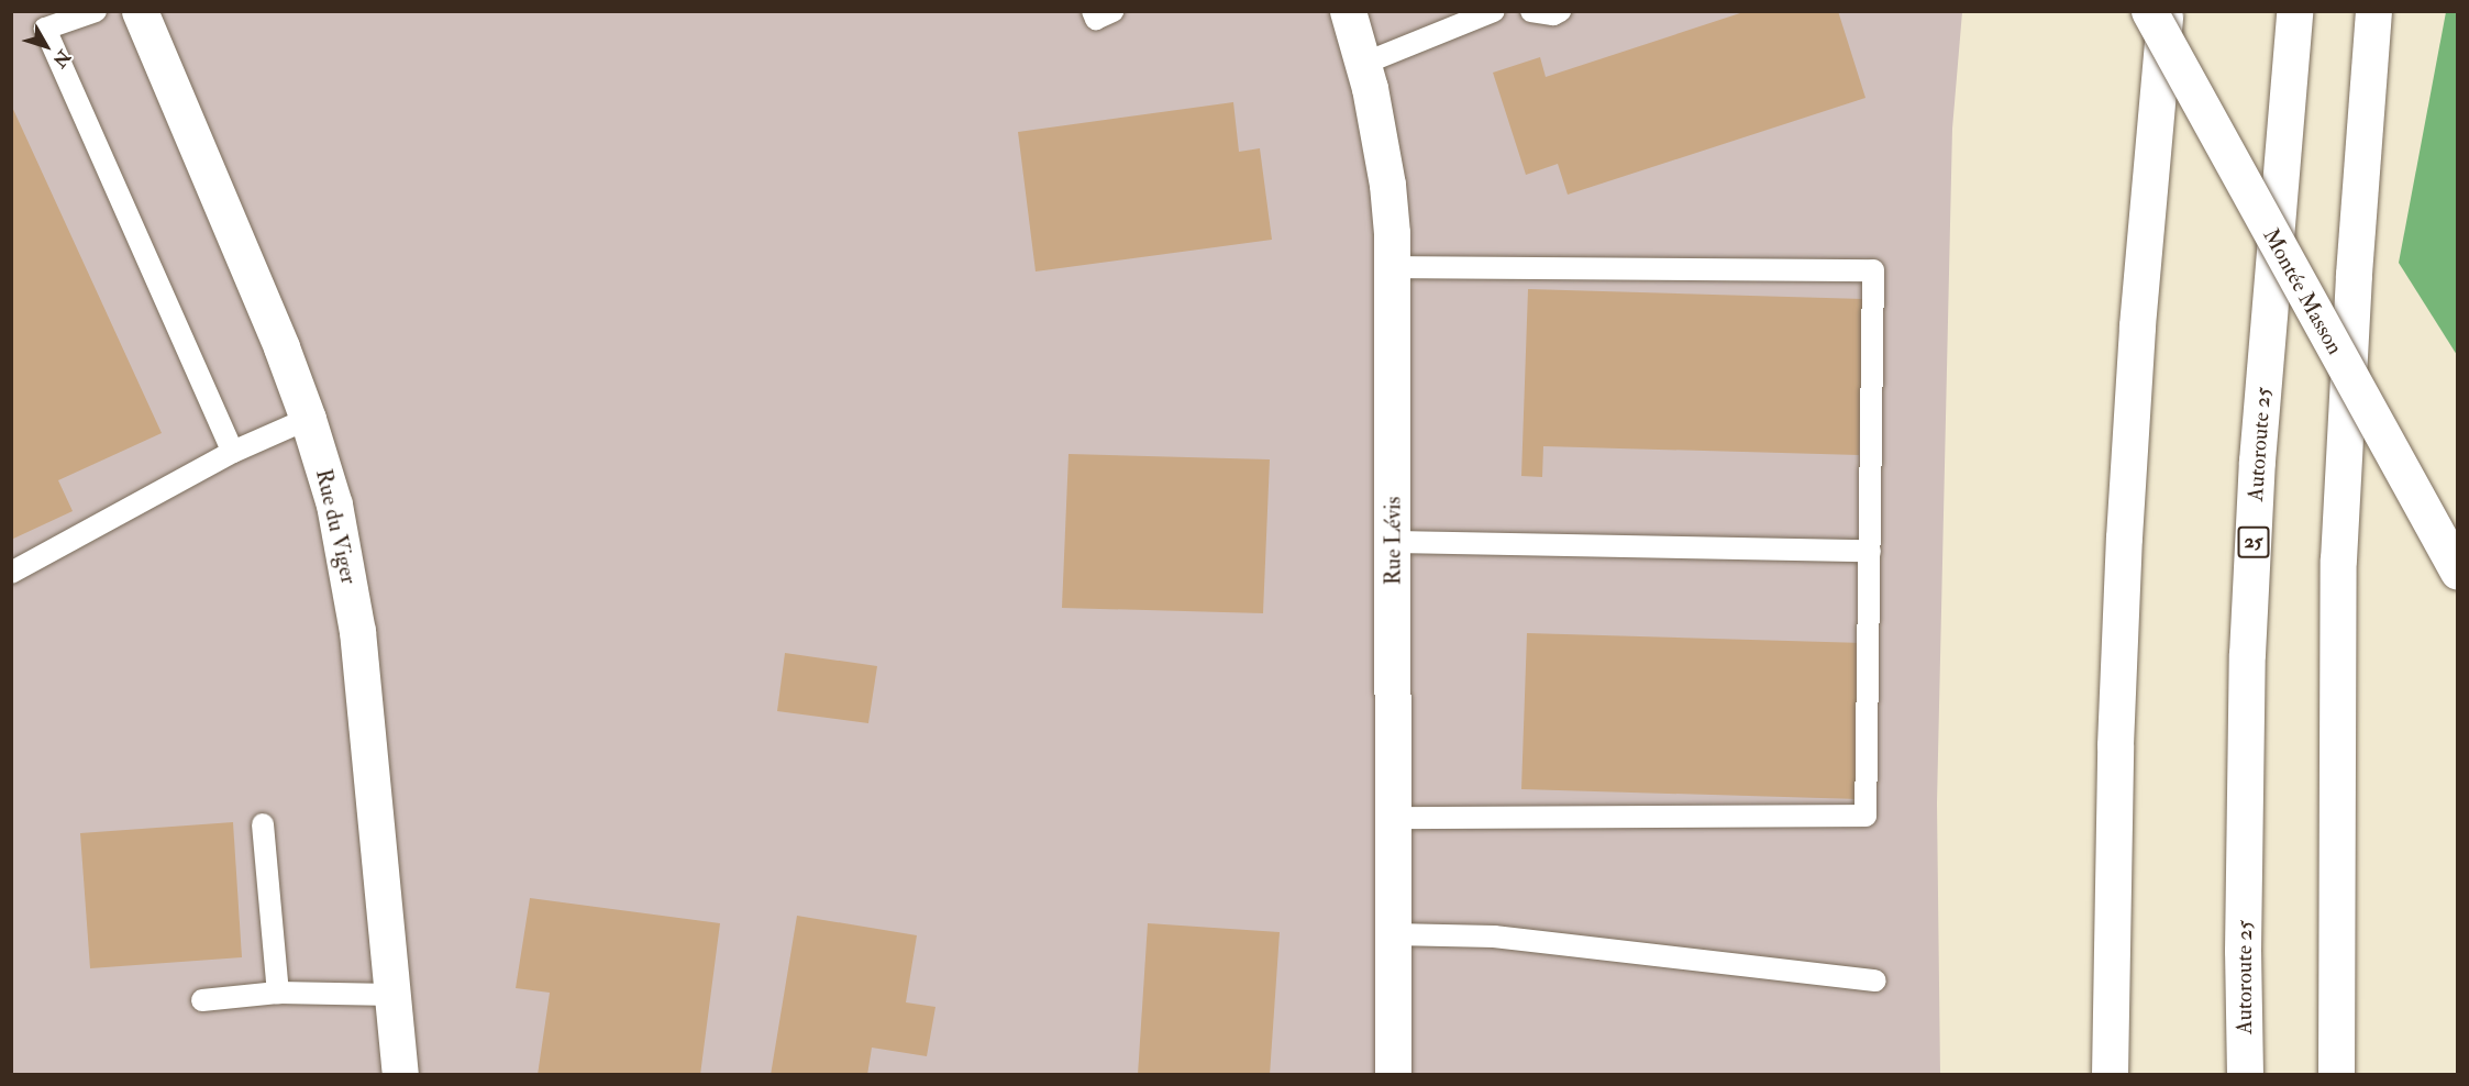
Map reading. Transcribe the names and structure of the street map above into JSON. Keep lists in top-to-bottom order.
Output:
{
  "streets": {
    "main road": [
      "Montée Masson",
      "Autoroute 25",
      "Rue du Viger",
      "Rue Lévis",
      "25"
    ]
  },
  "north": "bottom right"
}
